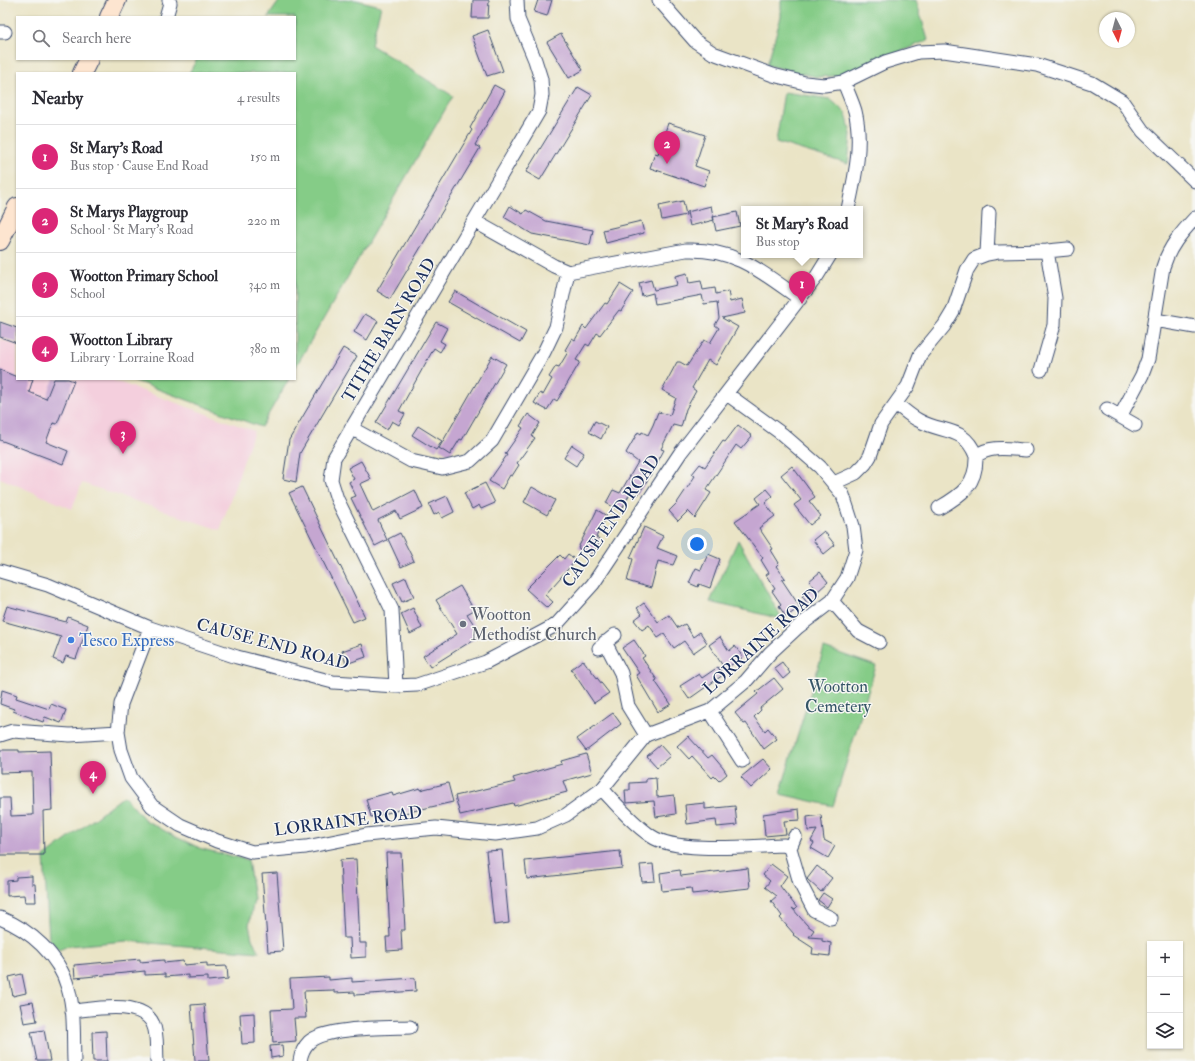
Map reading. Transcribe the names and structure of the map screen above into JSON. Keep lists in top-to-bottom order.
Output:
{
  "streets": {
    "street": ["TITHE BARN ROAD", "CAUSE END ROAD", "LORRAINE ROAD"]
  },
  "crossings": [
    ["TITHE BARN ROAD", "CAUSE END ROAD"],
    ["CAUSE END ROAD", "LORRAINE ROAD"]
  ],
  "parks": ["Wootton Cemetery"],
  "places": ["Wootton Methodist Church", "Tesco Express"],
  "north": "bottom",
  "page": {
    "search": "Search here",
    "heading": ["Nearby", "4 results"],
    "list": [
      {
        "mark": "1",
        "name": "St Mary's Road",
        "note": "Bus stop · Cause End Road",
        "value": "150 m"
      },
      {
        "mark": "2",
        "name": "St Marys Playgroup",
        "note": "School · St Mary's Road",
        "value": "220 m"
      },
      {
        "mark": "3",
        "name": "Wootton Primary School",
        "note": "School",
        "value": "340 m"
      },
      {
        "mark": "4",
        "name": "Wootton Library",
        "note": "Library · Lorraine Road",
        "value": "380 m"
      }
    ],
    "pins": [
      "2",
      "1",
      "3",
      "4"
    ],
    "popup": ["St Mary's Road", "Bus stop"],
    "map_buttons": ["+", "−"]
  }
}
